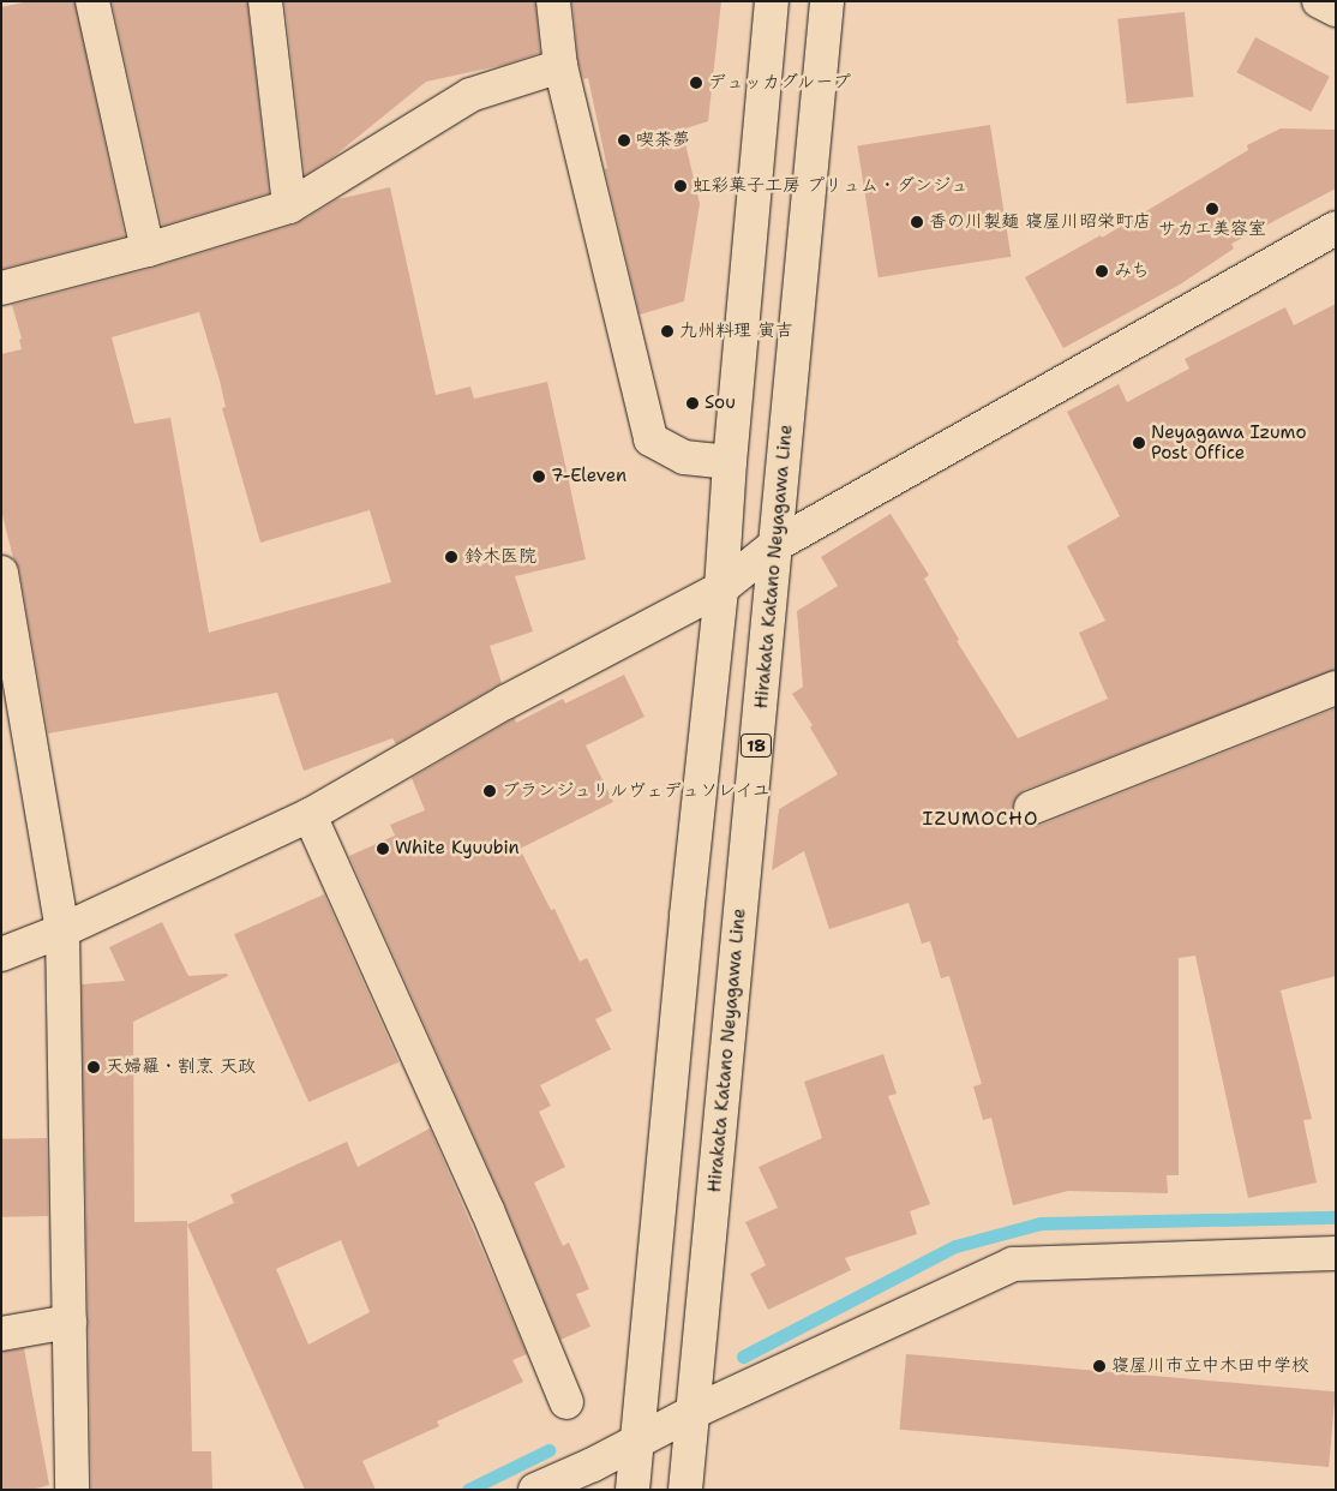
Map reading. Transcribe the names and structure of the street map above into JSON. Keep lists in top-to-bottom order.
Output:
{
  "streets": {
    "street": ["Hirakata Katano Neyagawa Line", "18"]
  },
  "districts": ["IZUMOCHO"],
  "places": [
    "デュッカグループ",
    "喫茶夢",
    "虹彩菓子工房 プリュム・ダンジュ",
    "サカエ美容室",
    "香の川製麺 寝屋川昭栄町店",
    "みち",
    "九州料理 寅吉",
    "Sou",
    "Neyagawa Izumo Post Office",
    "7-Eleven",
    "鈴木医院",
    "ブランジュリルヴェデュソレイユ",
    "White Kyuubin",
    "天婦羅・割烹 天政",
    "寝屋川市立中木田中学校"
  ]
}
